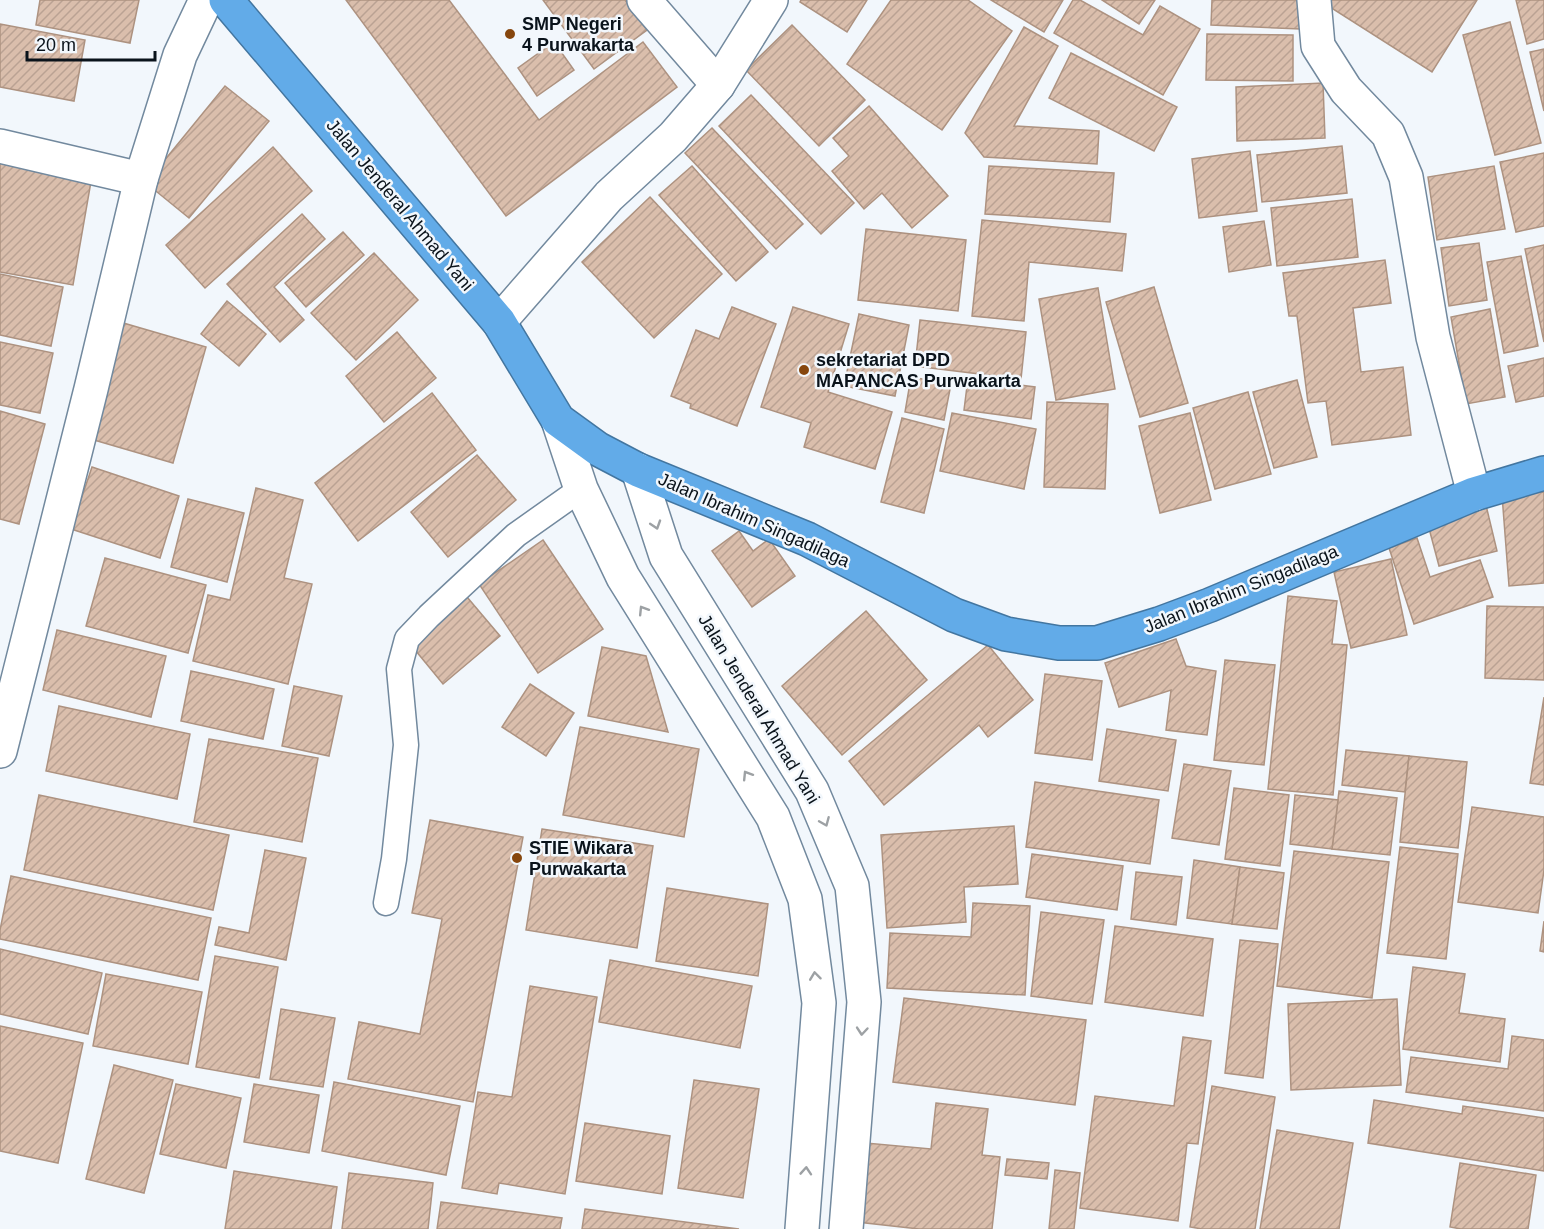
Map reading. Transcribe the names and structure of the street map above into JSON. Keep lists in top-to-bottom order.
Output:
{
  "streets": {
    "highway": ["Jalan Jenderal Ahmad Yani", "Jalan Ibrahim Singadilaga"]
  },
  "crossings": [
    ["Jalan Jenderal Ahmad Yani", "Jalan Ibrahim Singadilaga"]
  ],
  "places": ["SMP Negeri 4 Purwakarta", "sekretariat DPD MAPANCAS Purwakarta", "STIE Wikara Purwakarta"],
  "scale_bar": "20 m"
}
